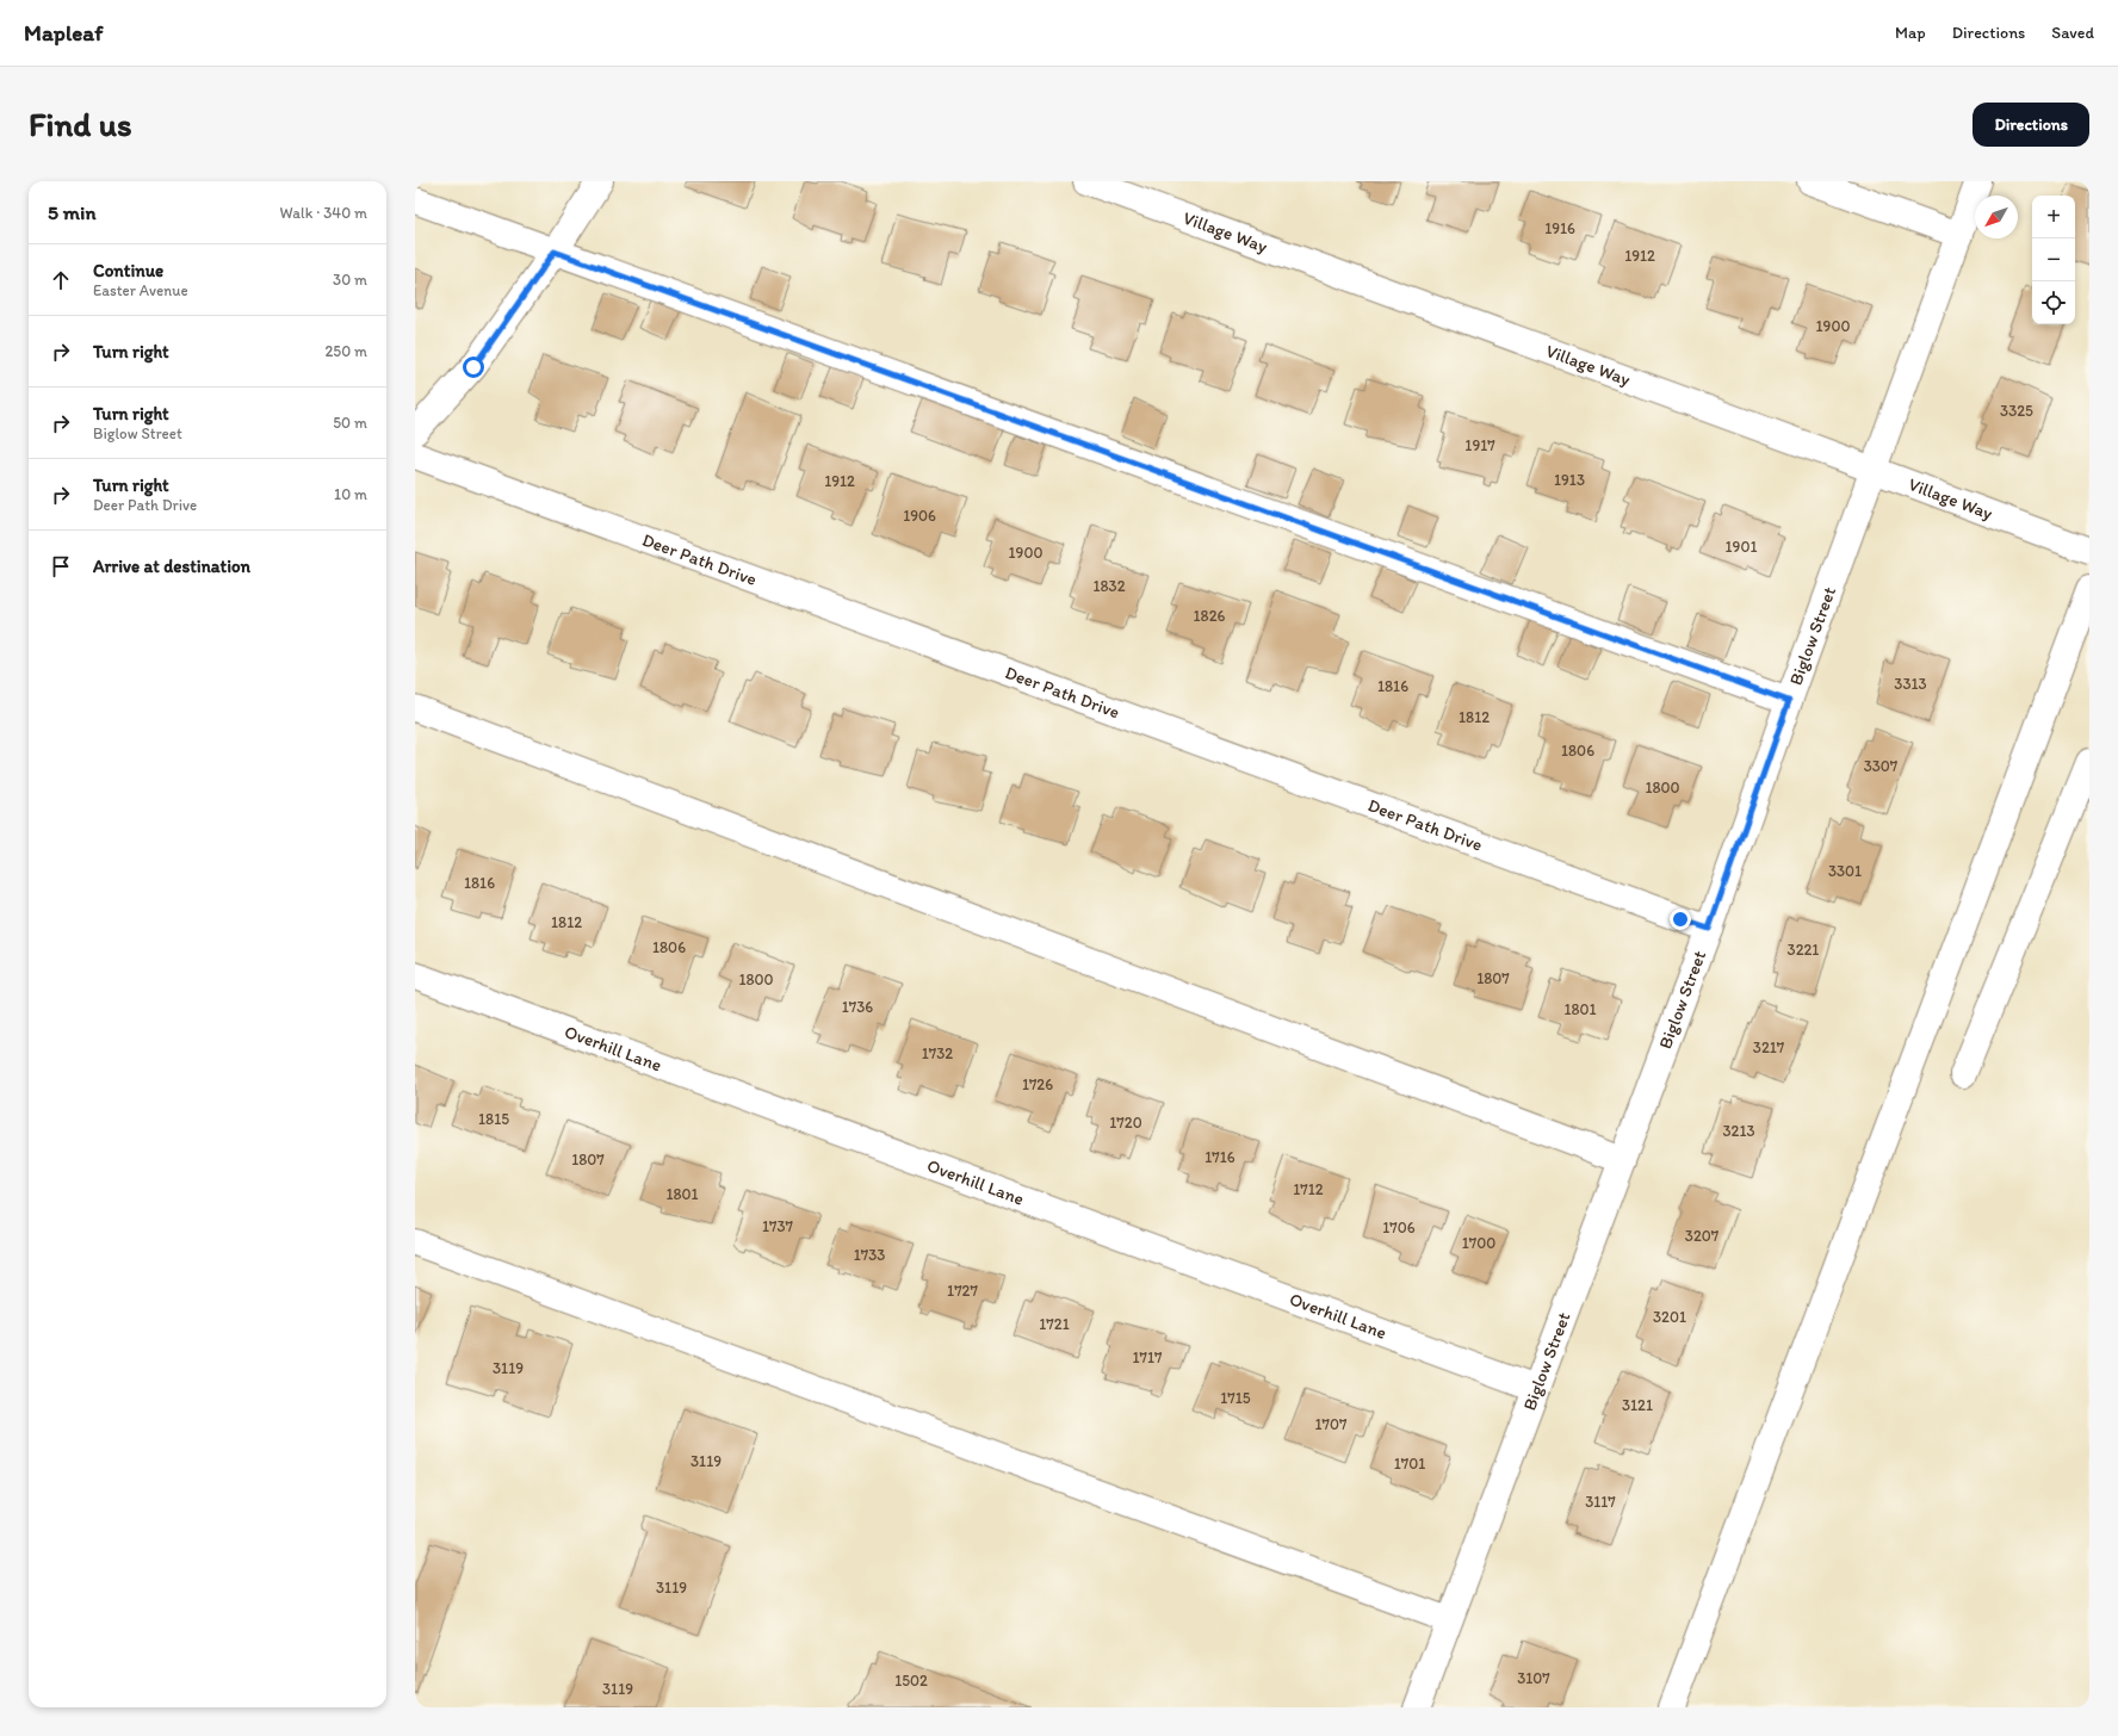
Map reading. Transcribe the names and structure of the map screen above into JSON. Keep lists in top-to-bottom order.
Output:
{
  "streets": {
    "street": [
      "Village Way",
      "Deer Path Drive",
      "Biglow Street",
      "Overhill Lane"
    ]
  },
  "crossings": [
    ["Village Way", "Biglow Street"],
    ["Deer Path Drive", "Biglow Street"],
    ["Biglow Street", "Overhill Lane"]
  ],
  "house_numbers": [
    "1916",
    "1912",
    "1900",
    "3325",
    "1917",
    "1913",
    "1912",
    "1906",
    "1901",
    "1900",
    "1832",
    "1826",
    "3313",
    "1816",
    "1812",
    "1806",
    "3307",
    "1800",
    "3301",
    "1816",
    "1812",
    "1806",
    "3221",
    "1807",
    "1800",
    "1736",
    "1801",
    "3217",
    "1732",
    "1726",
    "1815",
    "1720",
    "3213",
    "1716",
    "1807",
    "1712",
    "1801",
    "1737",
    "1706",
    "3207",
    "1700",
    "1733",
    "1727",
    "3201",
    "1721",
    "1717",
    "3119",
    "1715",
    "3121",
    "1707",
    "3119",
    "1701",
    "3117",
    "3119",
    "3107",
    "1502",
    "3119"
  ],
  "north": "bottom left",
  "page": {
    "header": "Mapleaf",
    "nav": ["Map", "Directions", "Saved"],
    "buttons": "Directions",
    "title": "Find us",
    "heading": ["5 min", "Walk · 340 m"],
    "map_buttons": ["+", "−"],
    "list": [
      ["Continue", "Easter Avenue", "30 m"],
      ["Turn right", "250 m"],
      ["Turn right", "Biglow Street", "50 m"],
      ["Turn right", "Deer Path Drive", "10 m"],
      "Arrive at destination"
    ]
  }
}
